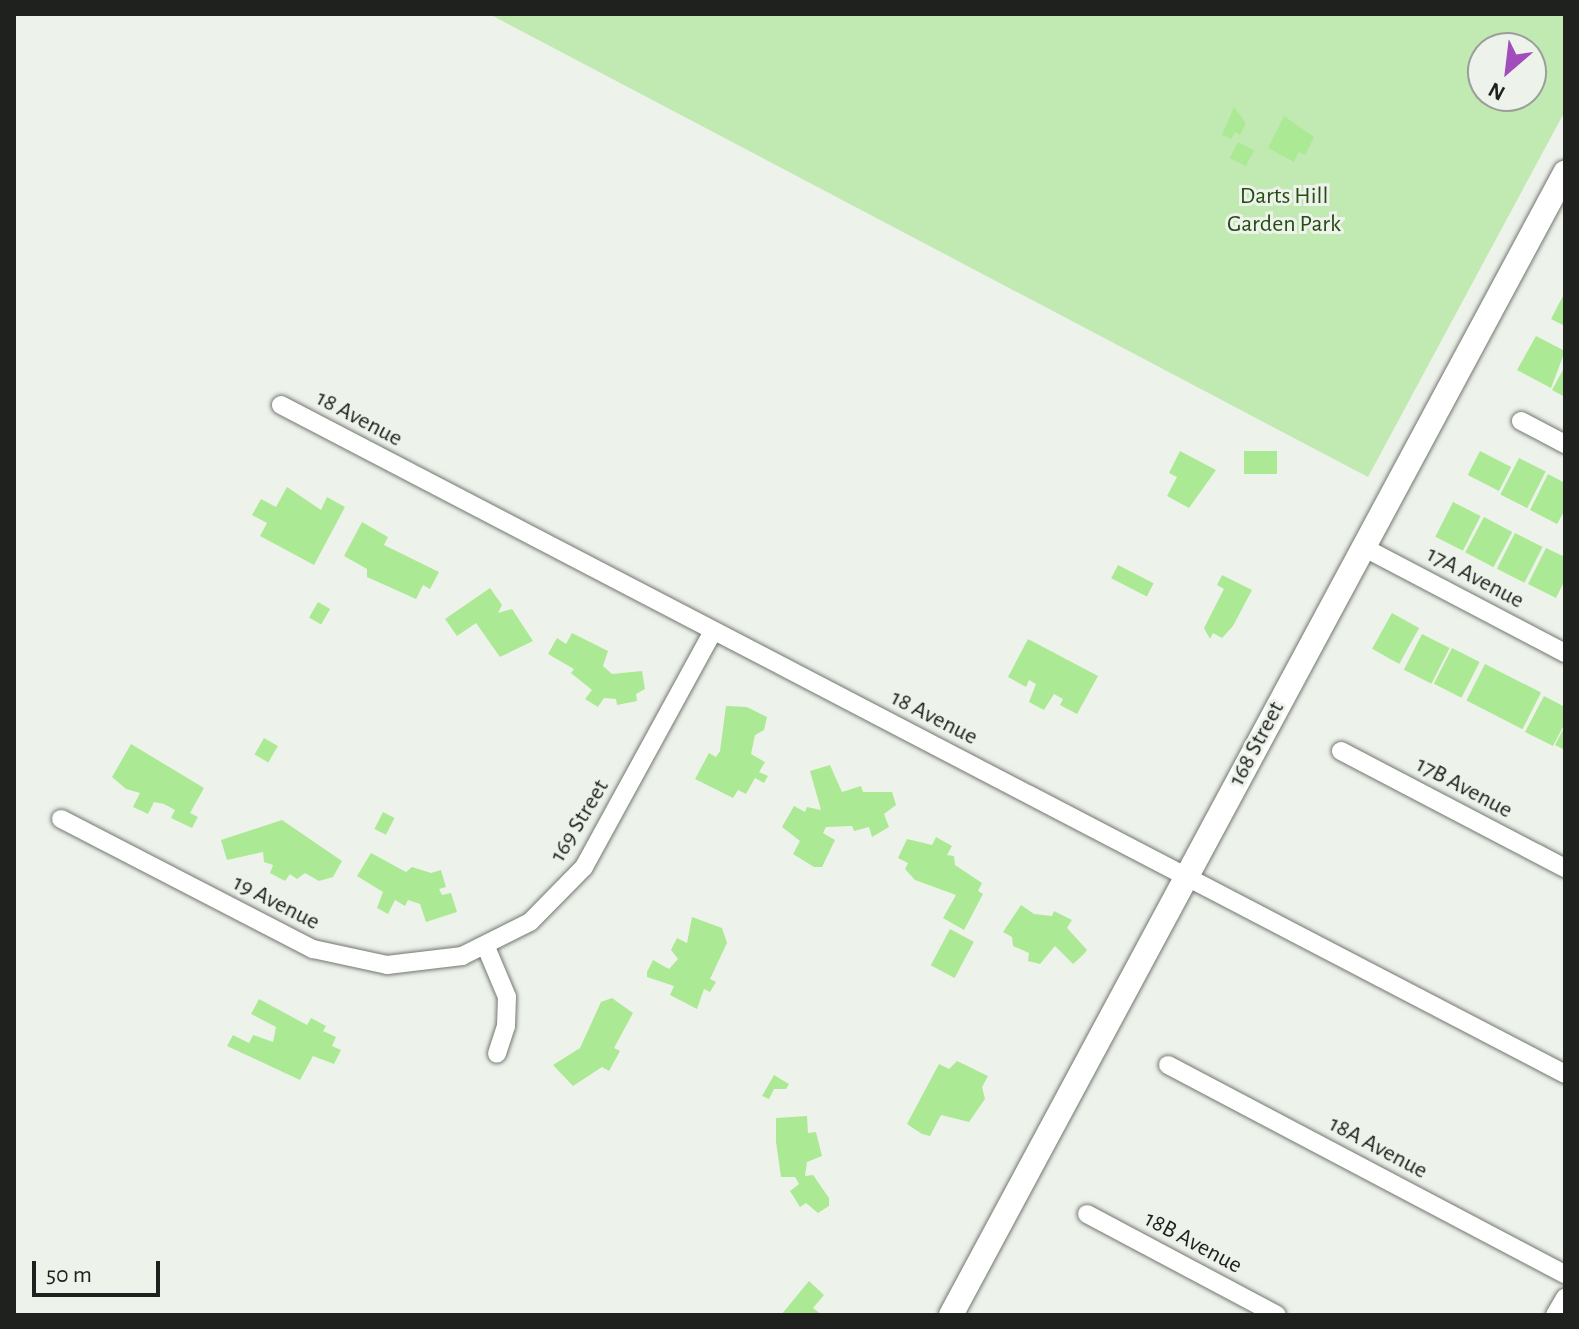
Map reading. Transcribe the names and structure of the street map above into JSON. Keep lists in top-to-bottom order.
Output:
{
  "streets": {
    "main road": ["168 Street"],
    "street": [
      "18 Avenue",
      "17A Avenue",
      "17B Avenue",
      "169 Street",
      "19 Avenue",
      "18A Avenue",
      "18B Avenue"
    ]
  },
  "crossings": [
    ["18 Avenue", "168 Street"],
    ["18 Avenue", "169 Street"],
    ["17A Avenue", "168 Street"],
    ["169 Street", "19 Avenue"]
  ],
  "parks": ["Darts Hill Garden Park"],
  "scale_bar": "50 m",
  "north": "bottom left"
}
